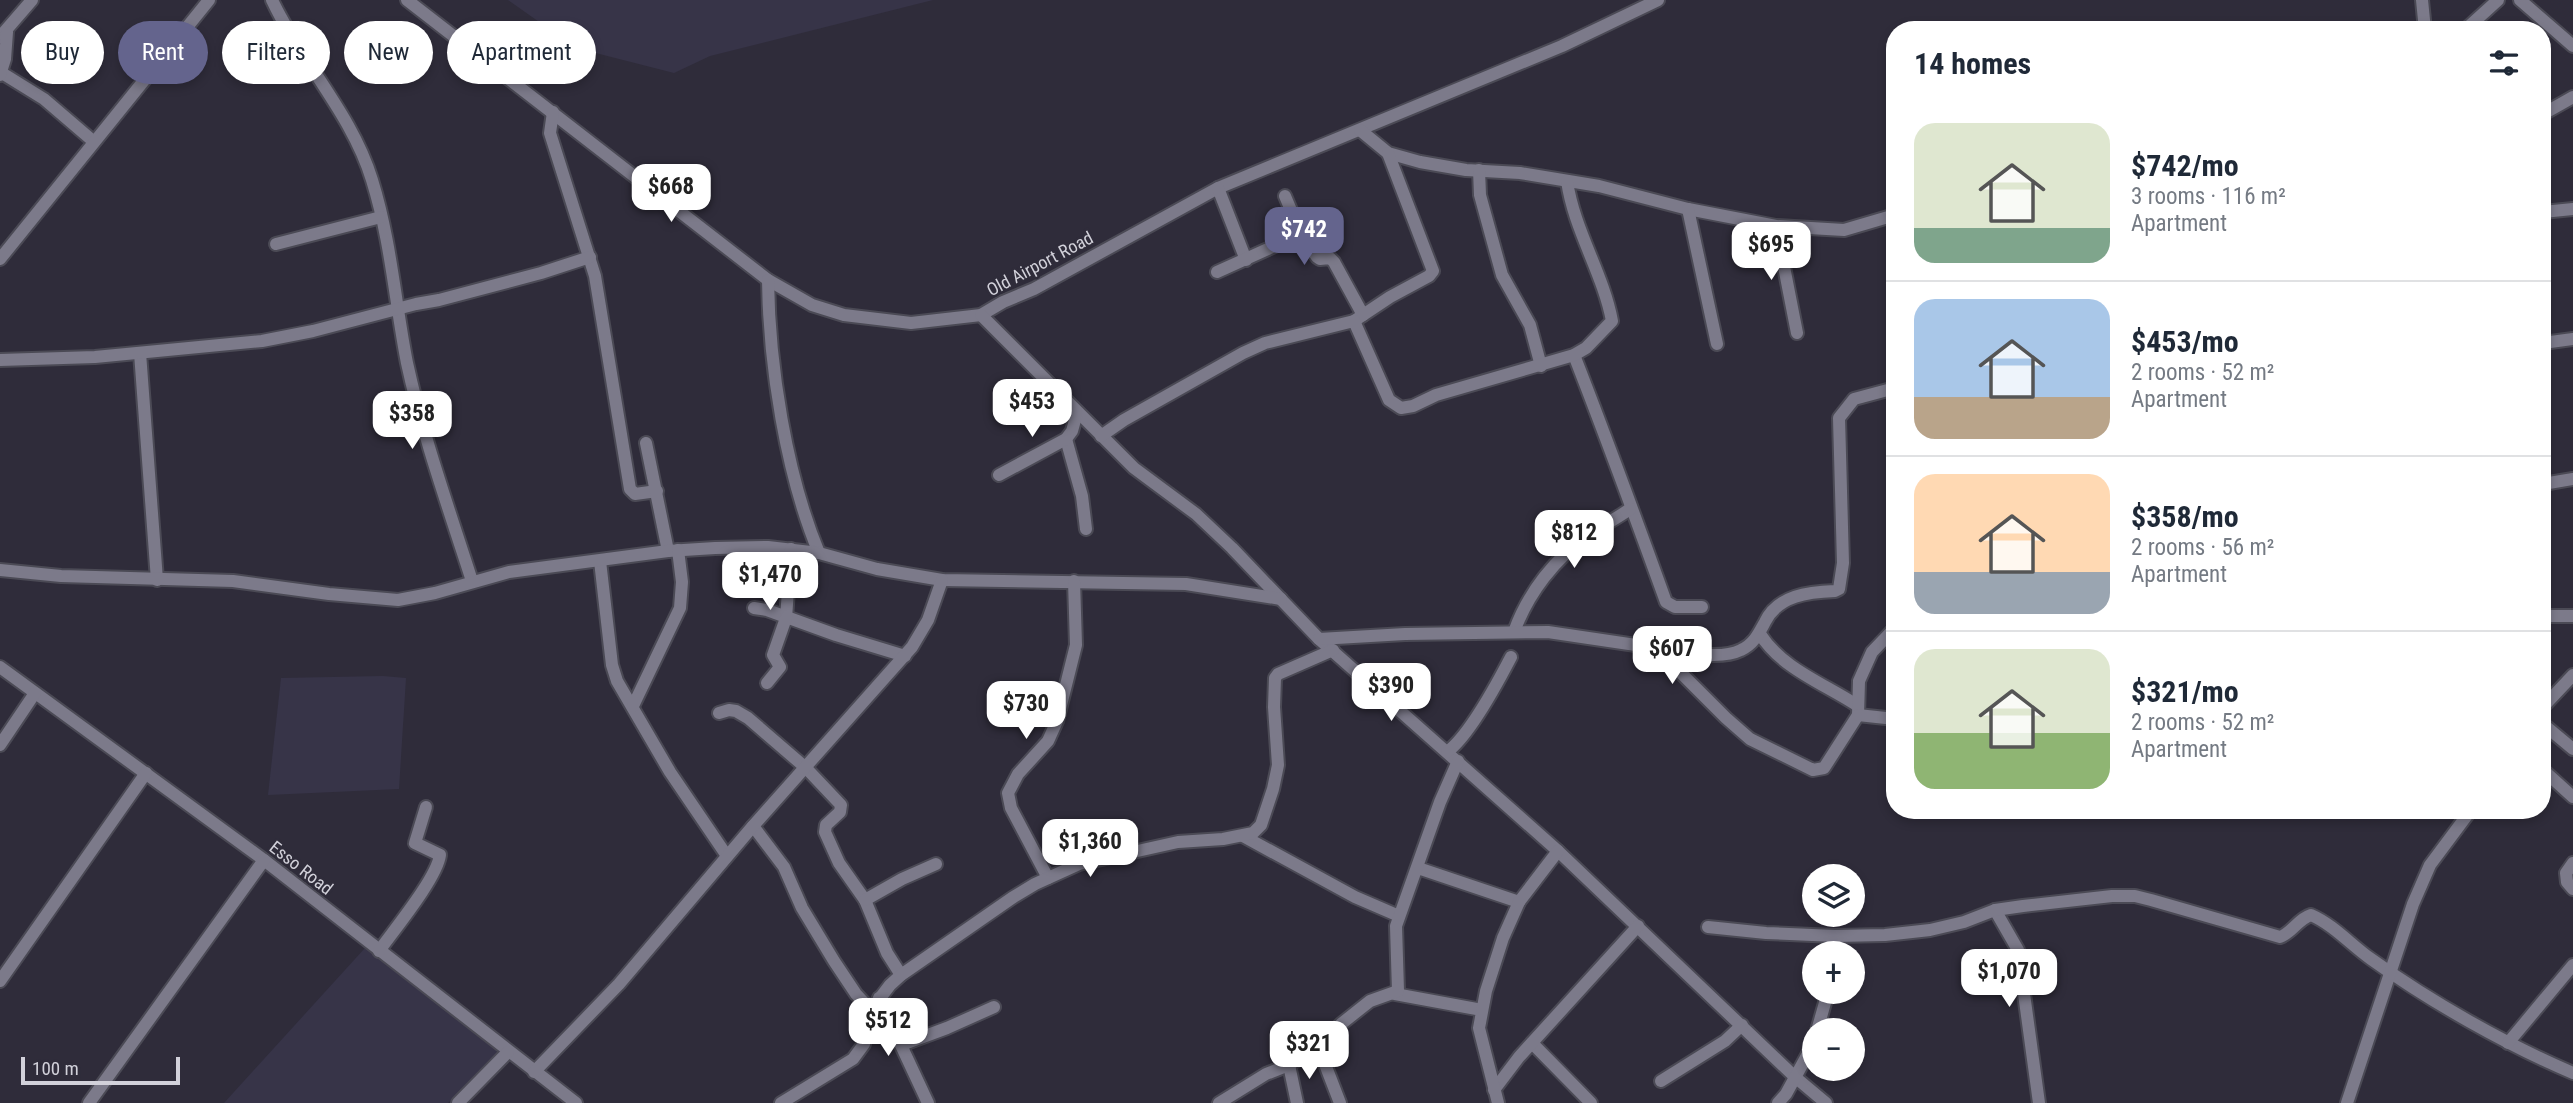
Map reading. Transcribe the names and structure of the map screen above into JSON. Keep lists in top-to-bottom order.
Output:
{
  "streets": {
    "street": ["Old Airport Road", "Esso Road"]
  },
  "scale_bar": "100 m",
  "page": {
    "chip": [
      "Buy",
      "Rent",
      "Filters",
      "New",
      "Apartment"
    ],
    "heading": "14 homes",
    "list": [
      {
        "name": "$742/mo",
        "note": "3 rooms · 116 m² · Apartment"
      },
      {
        "name": "$453/mo",
        "note": "2 rooms · 52 m² · Apartment"
      },
      {
        "name": "$358/mo",
        "note": "2 rooms · 56 m² · Apartment"
      },
      {
        "name": "$321/mo",
        "note": "2 rooms · 52 m² · Apartment"
      }
    ],
    "price": [
      "$668",
      "$742",
      "$695",
      "$453",
      "$358",
      "$812",
      "$1,470",
      "$607",
      "$390",
      "$730",
      "$1,360",
      "$1,070",
      "$512",
      "$321"
    ],
    "map_buttons": ["+", "−"],
    "scale": "100 m"
  }
}
